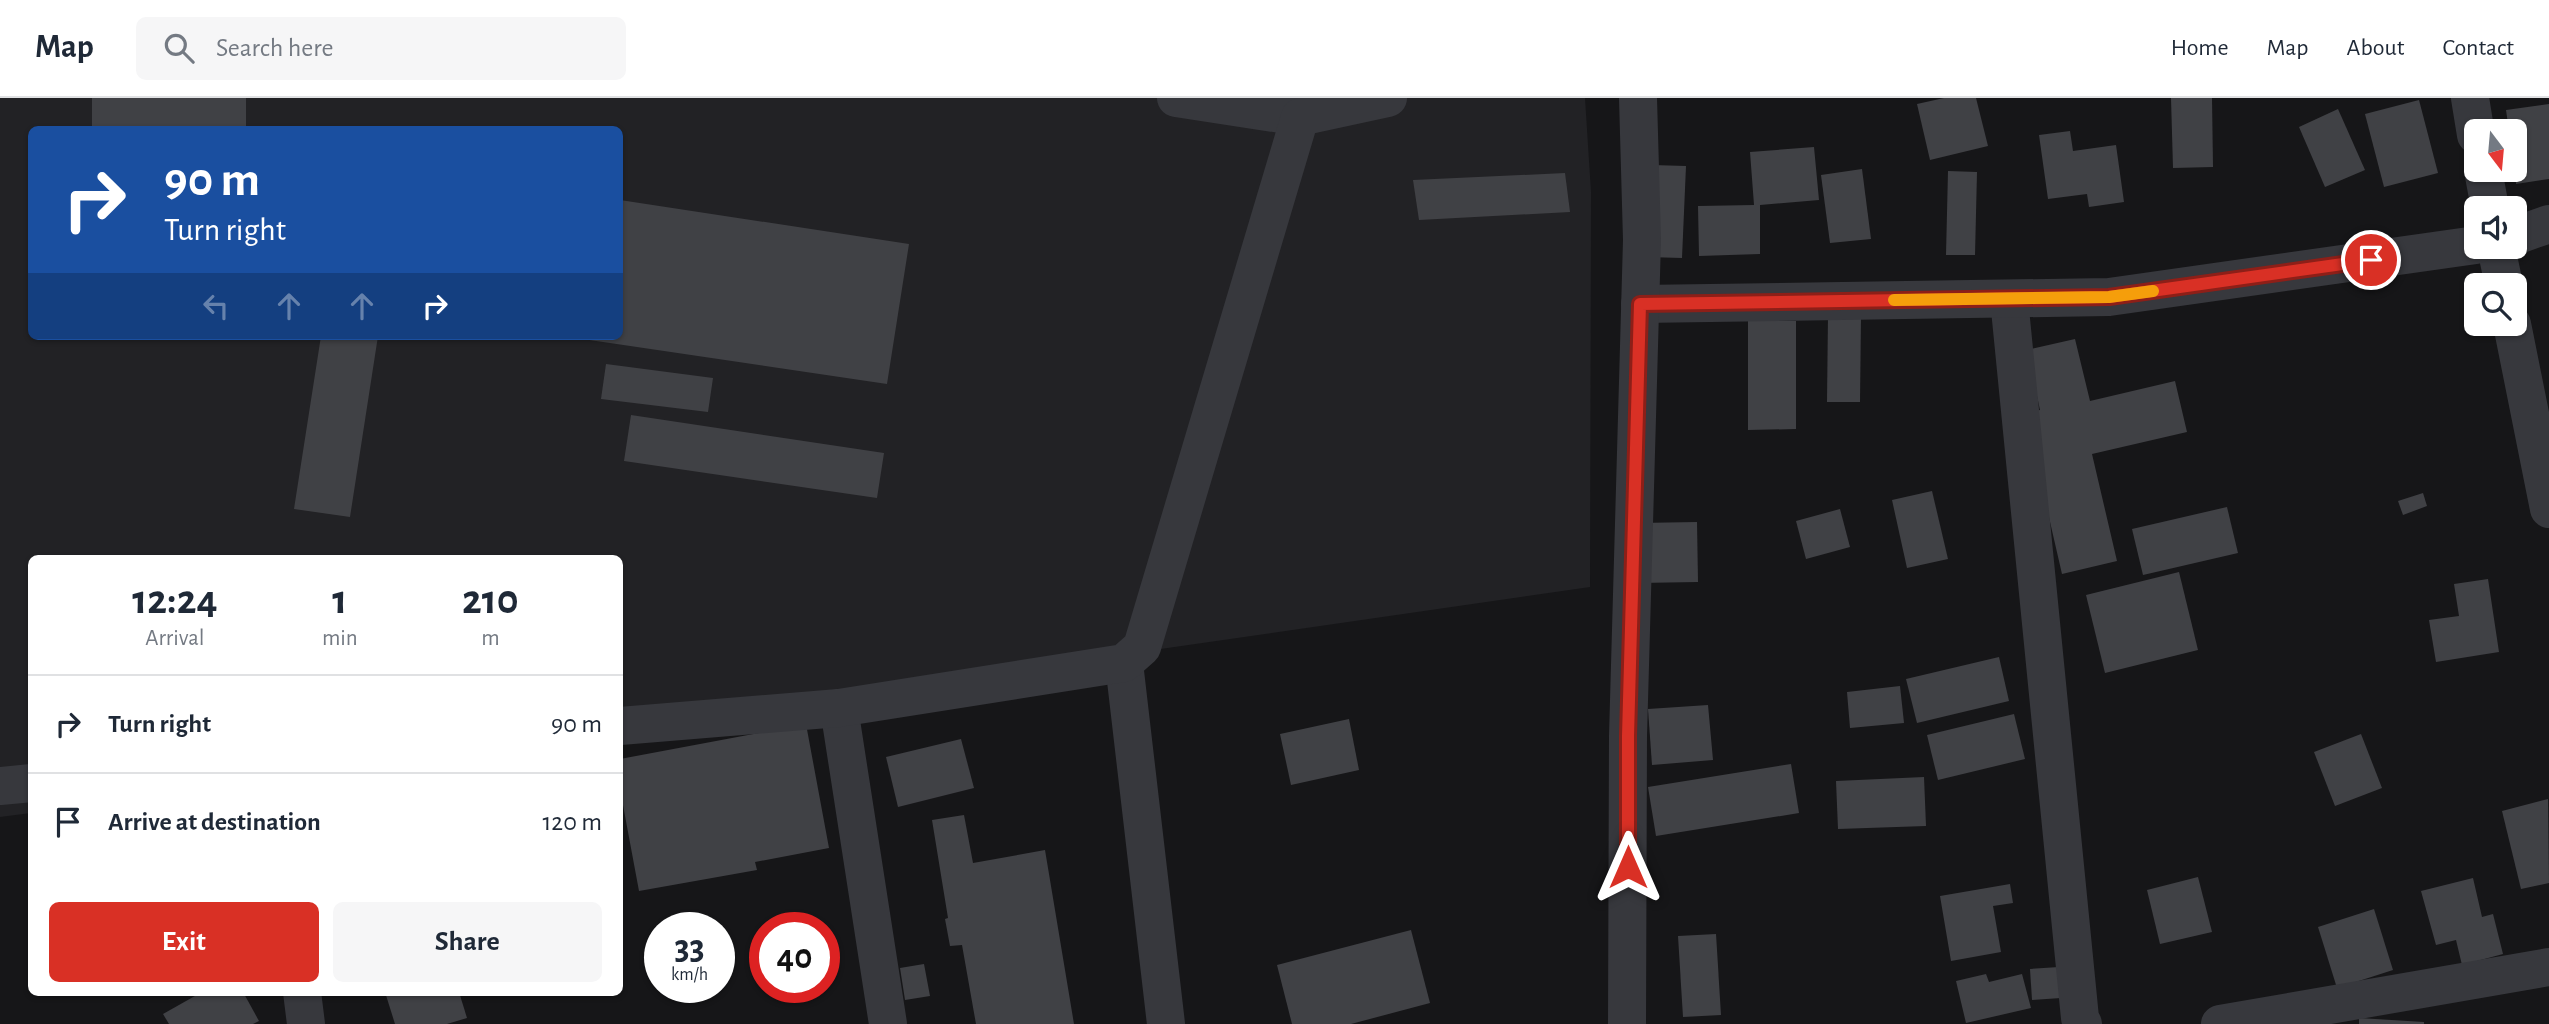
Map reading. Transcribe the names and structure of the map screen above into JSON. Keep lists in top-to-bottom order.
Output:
{
  "north": "bottom",
  "page": {
    "header": "Map",
    "search": "Search here",
    "nav": [
      "Home",
      "Map",
      "About",
      "Contact"
    ],
    "turn": ["90 m", "Turn right"],
    "eta": [
      "12:24",
      "Arrival",
      "1",
      "min",
      "210",
      "m"
    ],
    "list": [
      {
        "name": "Turn right",
        "value": "90 m"
      },
      {
        "name": "Arrive at destination",
        "value": "120 m"
      }
    ],
    "buttons": ["Exit", "Share"],
    "speed": "33 km/h",
    "limit": "40"
  }
}
